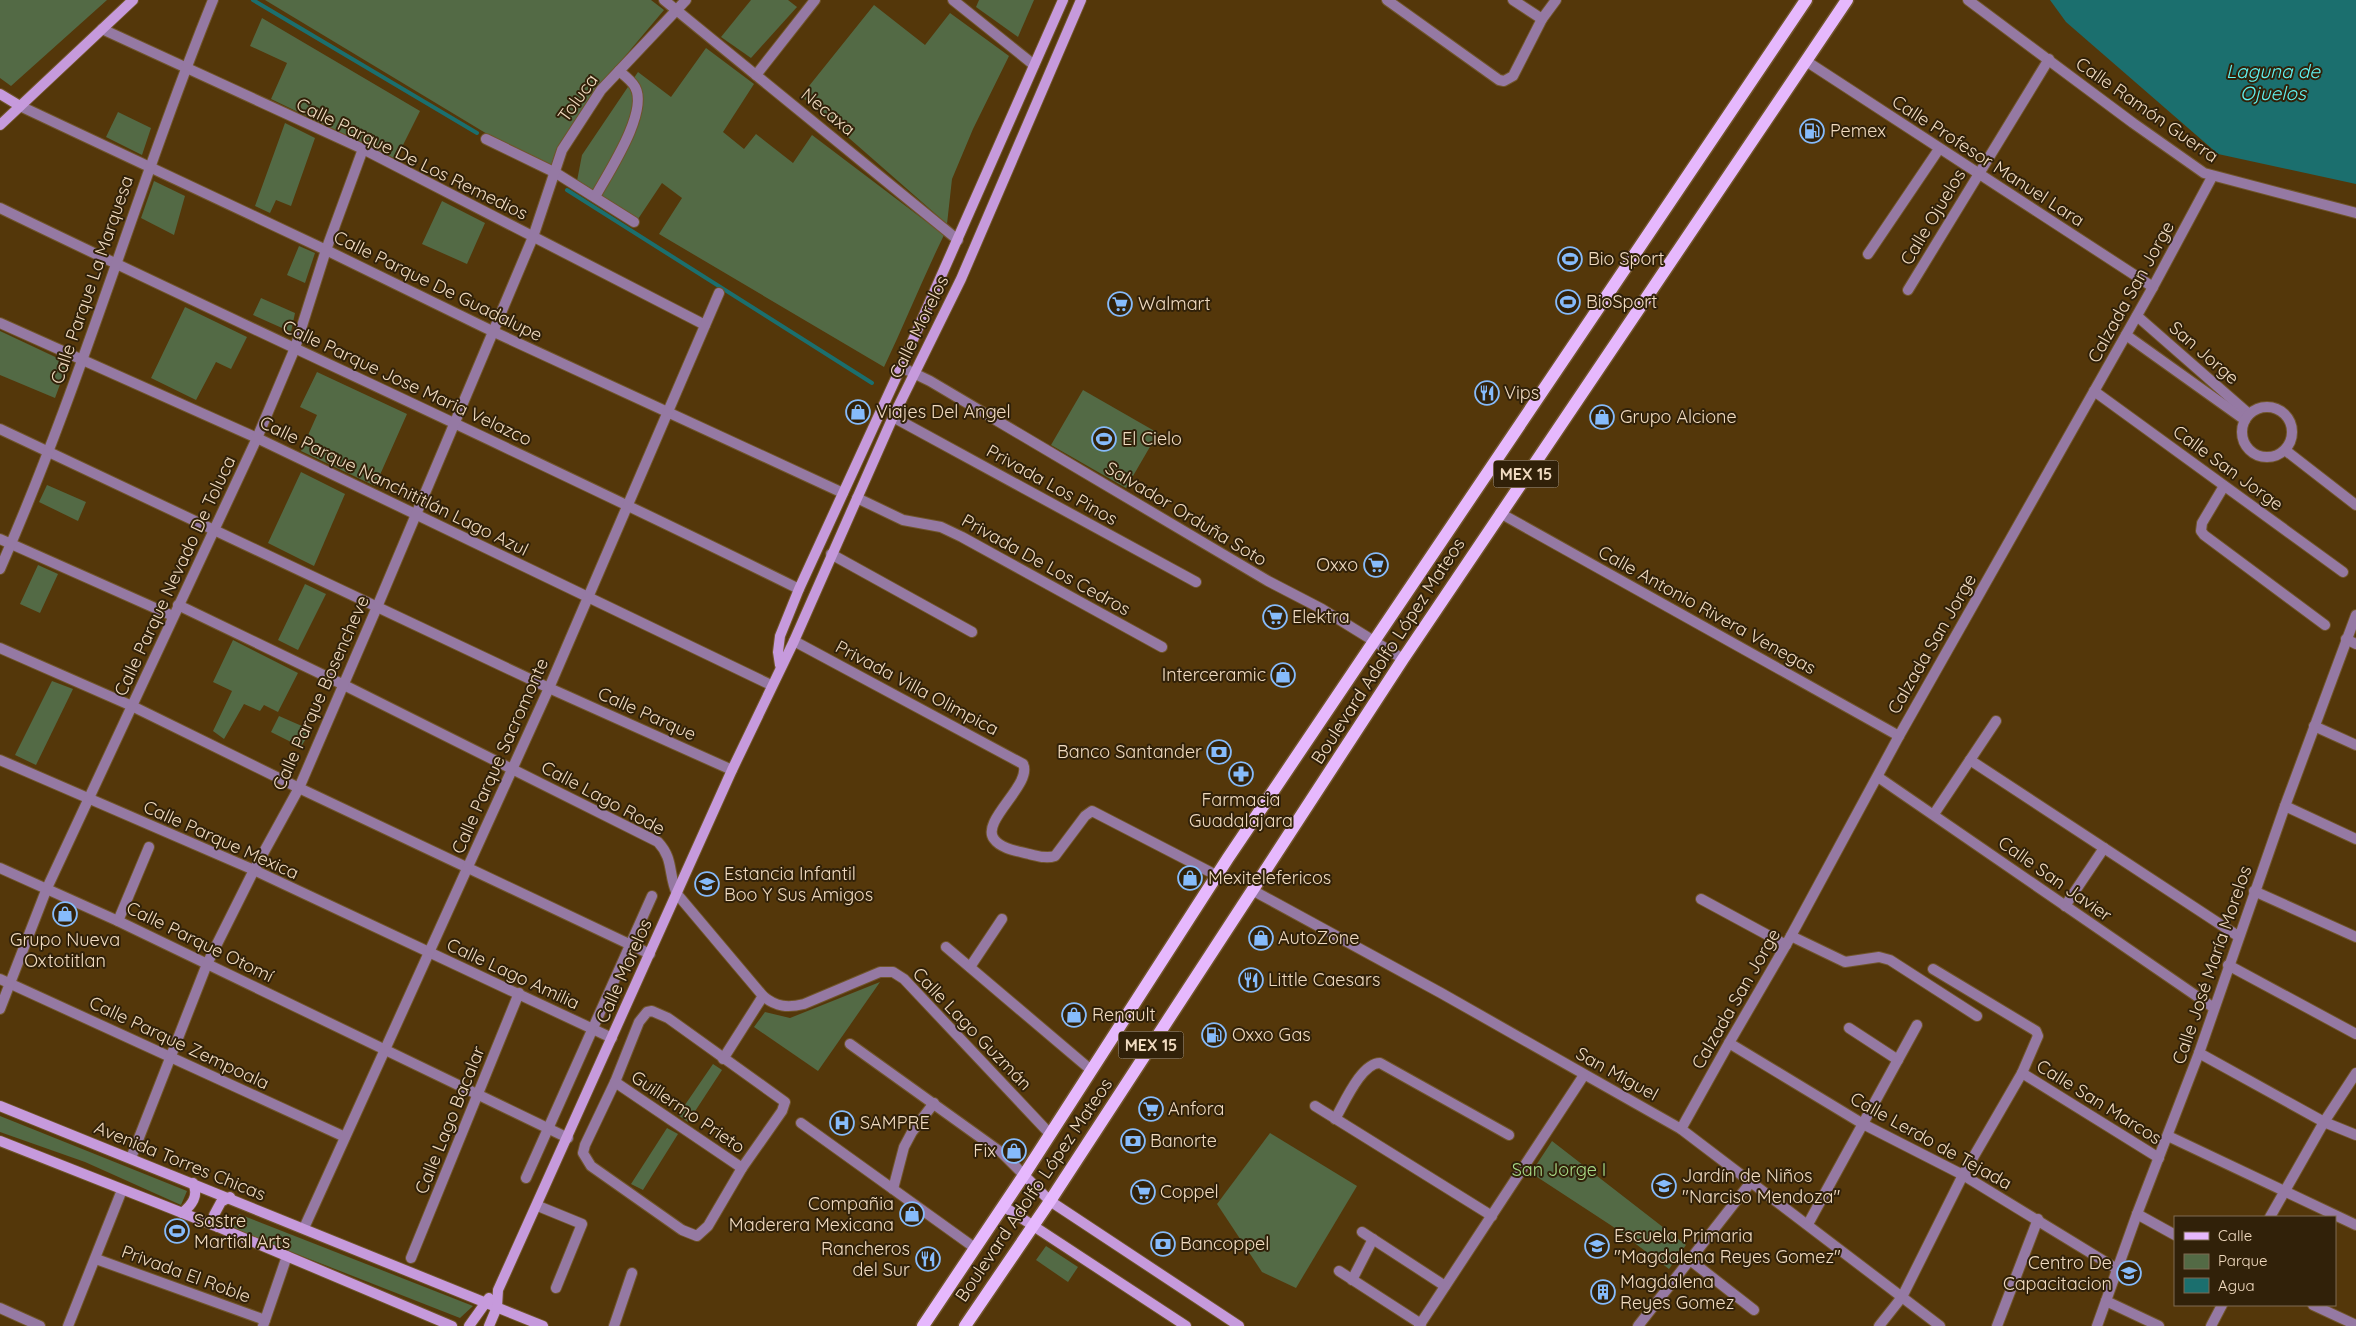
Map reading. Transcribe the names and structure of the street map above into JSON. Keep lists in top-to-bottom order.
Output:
{
  "streets": {
    "main road": [
      "Calle Morelos",
      "MEX 15",
      "Boulevard Adolfo López Mateos",
      "Avenida Torres Chicas"
    ],
    "street": [
      "Toluca",
      "Calle Ramón Guerra",
      "Necaxa",
      "Calle Parque De Los Remedios",
      "Calle Profesor Manuel Lara",
      "Calle Ojuelos",
      "Calle Parque La Marquesa",
      "Calle Parque De Guadalupe",
      "Calzada San Jorge",
      "San Jorge",
      "Calle Parque Jose Maria Velazco",
      "Calle San Jorge",
      "Privada Los Pinos",
      "Calle Parque Nanchititlán Lago Azul",
      "Salvador Orduña Soto",
      "Privada De Los Cedros",
      "Calle Parque Nevado De Toluca",
      "Calle Antonio Rivera Venegas",
      "Privada Villa Olimpica",
      "Calle Parque Bosencheve",
      "Calle Parque",
      "Calle Parque Sacromonte",
      "Calle Lago Rode",
      "Calle Parque Mexica",
      "Calle San Javier",
      "Calle Parque Otomí",
      "Calle José María Morelos",
      "Calle Lago Amilia",
      "Calle Lago Guzmán",
      "Calle Parque Zempoala",
      "San Miguel",
      "Calle San Marcos",
      "Guillermo Prieto",
      "Calle Lago Bacalar",
      "Calle Lerdo de Tejada",
      "Privada El Roble"
    ]
  },
  "crossings": [
    ["Toluca", "Necaxa"],
    ["Toluca", "Calle Parque De Los Remedios"],
    ["Toluca", "Calle Parque Bosencheve"],
    ["Calle Ramón Guerra", "Calle Ojuelos"],
    ["Calle Ramón Guerra", "Calzada San Jorge"],
    ["Necaxa", "Calle Morelos"],
    ["Calle Parque De Los Remedios", "Calle Parque La Marquesa"],
    ["Calle Parque De Los Remedios", "Calle Parque Nevado De Toluca"],
    ["Calle Parque De Los Remedios", "Calle Parque Bosencheve"],
    ["Calle Parque De Los Remedios", "Calle Parque Sacromonte"],
    ["Calle Profesor Manuel Lara", "Calle Ojuelos"],
    ["Calle Profesor Manuel Lara", "Calzada San Jorge"],
    ["Calle Profesor Manuel Lara", "Boulevard Adolfo López Mateos"],
    ["Calle Parque La Marquesa", "Calle Parque De Guadalupe"],
    ["Calle Parque La Marquesa", "Calle Parque Jose Maria Velazco"],
    ["Calle Parque La Marquesa", "Calle Parque Nanchititlán Lago Azul"],
    ["Calle Parque La Marquesa", "Calle Parque"],
    ["Calle Parque De Guadalupe", "Calle Morelos"],
    ["Calle Parque De Guadalupe", "Calle Parque Nevado De Toluca"],
    ["Calle Parque De Guadalupe", "Calle Parque Bosencheve"],
    ["Calle Parque De Guadalupe", "Calle Parque Sacromonte"],
    ["Calzada San Jorge", "San Jorge"],
    ["Calzada San Jorge", "Calle San Jorge"],
    ["Calzada San Jorge", "Calle Antonio Rivera Venegas"],
    ["Calzada San Jorge", "Calle San Javier"],
    ["Calzada San Jorge", "San Miguel"],
    ["Calzada San Jorge", "Calle Lerdo de Tejada"],
    ["Calle Morelos", "Calle Parque Jose Maria Velazco"],
    ["Calle Morelos", "Privada Los Pinos"],
    ["Calle Morelos", "Calle Parque Nanchititlán Lago Azul"],
    ["Calle Morelos", "Salvador Orduña Soto"],
    ["Calle Morelos", "Privada De Los Cedros"],
    ["Calle Morelos", "Privada Villa Olimpica"],
    ["Calle Morelos", "Calle Parque"],
    ["Calle Morelos", "Calle Lago Rode"],
    ["Calle Morelos", "Calle Parque Otomí"],
    ["Calle Morelos", "Calle Lago Amilia"],
    ["Calle Morelos", "Calle Lago Guzmán"],
    ["Calle Morelos", "Avenida Torres Chicas"],
    ["Calle Parque Jose Maria Velazco", "Calle Parque Nevado De Toluca"],
    ["Calle Parque Jose Maria Velazco", "Calle Parque Bosencheve"],
    ["Calle Parque Jose Maria Velazco", "Calle Parque Sacromonte"],
    ["Calle Parque Nanchititlán Lago Azul", "Calle Parque Nevado De Toluca"],
    ["Calle Parque Nanchititlán Lago Azul", "Calle Parque Bosencheve"],
    ["Calle Parque Nanchititlán Lago Azul", "Calle Parque Sacromonte"],
    ["Salvador Orduña Soto", "Boulevard Adolfo López Mateos"],
    ["Calle Parque Nevado De Toluca", "Calle Parque"],
    ["Calle Parque Nevado De Toluca", "Calle Lago Rode"],
    ["Calle Parque Nevado De Toluca", "Calle Parque Mexica"],
    ["Calle Parque Nevado De Toluca", "Calle Parque Otomí"],
    ["Calle Parque Nevado De Toluca", "Calle Parque Zempoala"],
    ["Calle Antonio Rivera Venegas", "Boulevard Adolfo López Mateos"],
    ["Boulevard Adolfo López Mateos", "Privada Villa Olimpica"],
    ["Boulevard Adolfo López Mateos", "Calle Lago Guzmán"],
    ["Boulevard Adolfo López Mateos", "San Miguel"],
    ["Calle Parque Bosencheve", "Calle Parque"],
    ["Calle Parque Bosencheve", "Calle Lago Rode"],
    ["Calle Parque Bosencheve", "Calle Parque Mexica"],
    ["Calle Parque Bosencheve", "Calle Parque Otomí"],
    ["Calle Parque Bosencheve", "Calle Parque Zempoala"],
    ["Calle Parque Bosencheve", "Avenida Torres Chicas"],
    ["Calle Parque", "Calle Parque Sacromonte"],
    ["Calle Parque Sacromonte", "Calle Lago Rode"],
    ["Calle Parque Sacromonte", "Calle Parque Mexica"],
    ["Calle Parque Sacromonte", "Calle Parque Otomí"],
    ["Calle Parque Sacromonte", "Calle Lago Amilia"],
    ["Calle Parque Sacromonte", "Calle Parque Zempoala"],
    ["Calle Parque Sacromonte", "Avenida Torres Chicas"],
    ["Calle Lago Rode", "Calle Lago Guzmán"],
    ["Calle Parque Mexica", "Calle Lago Amilia"],
    ["Calle San Javier", "Calle José María Morelos"],
    ["Calle Parque Otomí", "Calle Lago Bacalar"],
    ["Calle José María Morelos", "Calle San Marcos"],
    ["Calle José María Morelos", "Calle Lerdo de Tejada"],
    ["Calle Lago Amilia", "Calle Lago Bacalar"]
  ],
  "water": ["Laguna de Ojuelos"],
  "parks": ["San Jorge I"],
  "places": {
    "fuel station": ["Pemex", "Oxxo Gas"],
    "sports": [
      "Bio Sport",
      "BioSport",
      "El Cielo",
      "Sastre Martial Arts"
    ],
    "supermarket": [
      "Walmart",
      "Oxxo",
      "Elektra",
      "Anfora",
      "Coppel"
    ],
    "restaurant": ["Vips", "Little Caesars", "Rancheros del Sur"],
    "shop": [
      "Viajes Del Angel",
      "Grupo Alcione",
      "Interceramic",
      "Mexitelefericos",
      "Grupo Nueva Oxtotitlan",
      "AutoZone",
      "Renault",
      "Fix",
      "Compañia Maderera Mexicana"
    ],
    "bank": ["Banco Santander", "Banorte", "Bancoppel"],
    "pharmacy": ["Farmacia Guadalajara"],
    "school or university": [
      "Estancia Infantil Boo Y Sus Amigos",
      "Jardín de Niños \"Narciso Mendoza\"",
      "Escuela Primaria \"Magdalena Reyes Gomez\"",
      "Centro De Capacitacion"
    ],
    "hospital": ["SAMPRE"],
    "building": ["Magdalena Reyes Gomez"]
  },
  "legend": ["Calle", "Parque", "Agua"]
}
